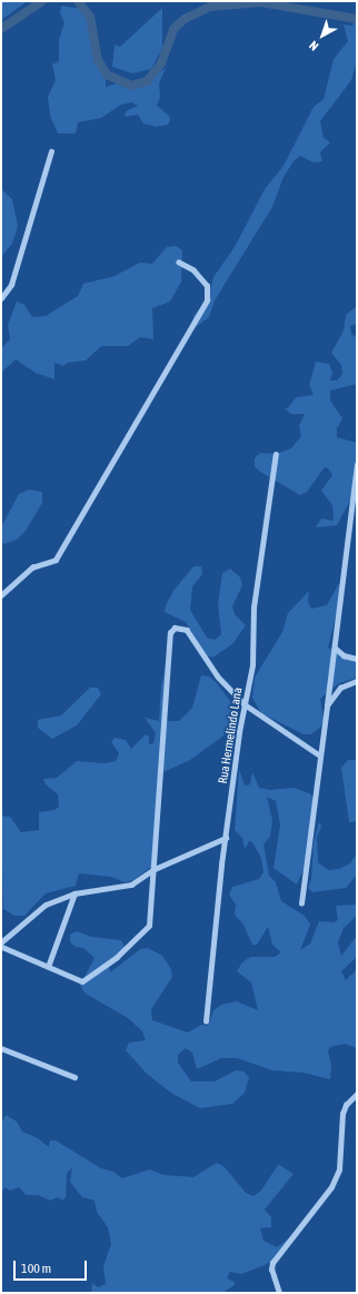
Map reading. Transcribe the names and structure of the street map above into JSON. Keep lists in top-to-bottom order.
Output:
{
  "streets": {
    "street": ["Rua Hermelindo Lana"]
  },
  "scale_bar": "100 m",
  "north": "bottom left"
}
